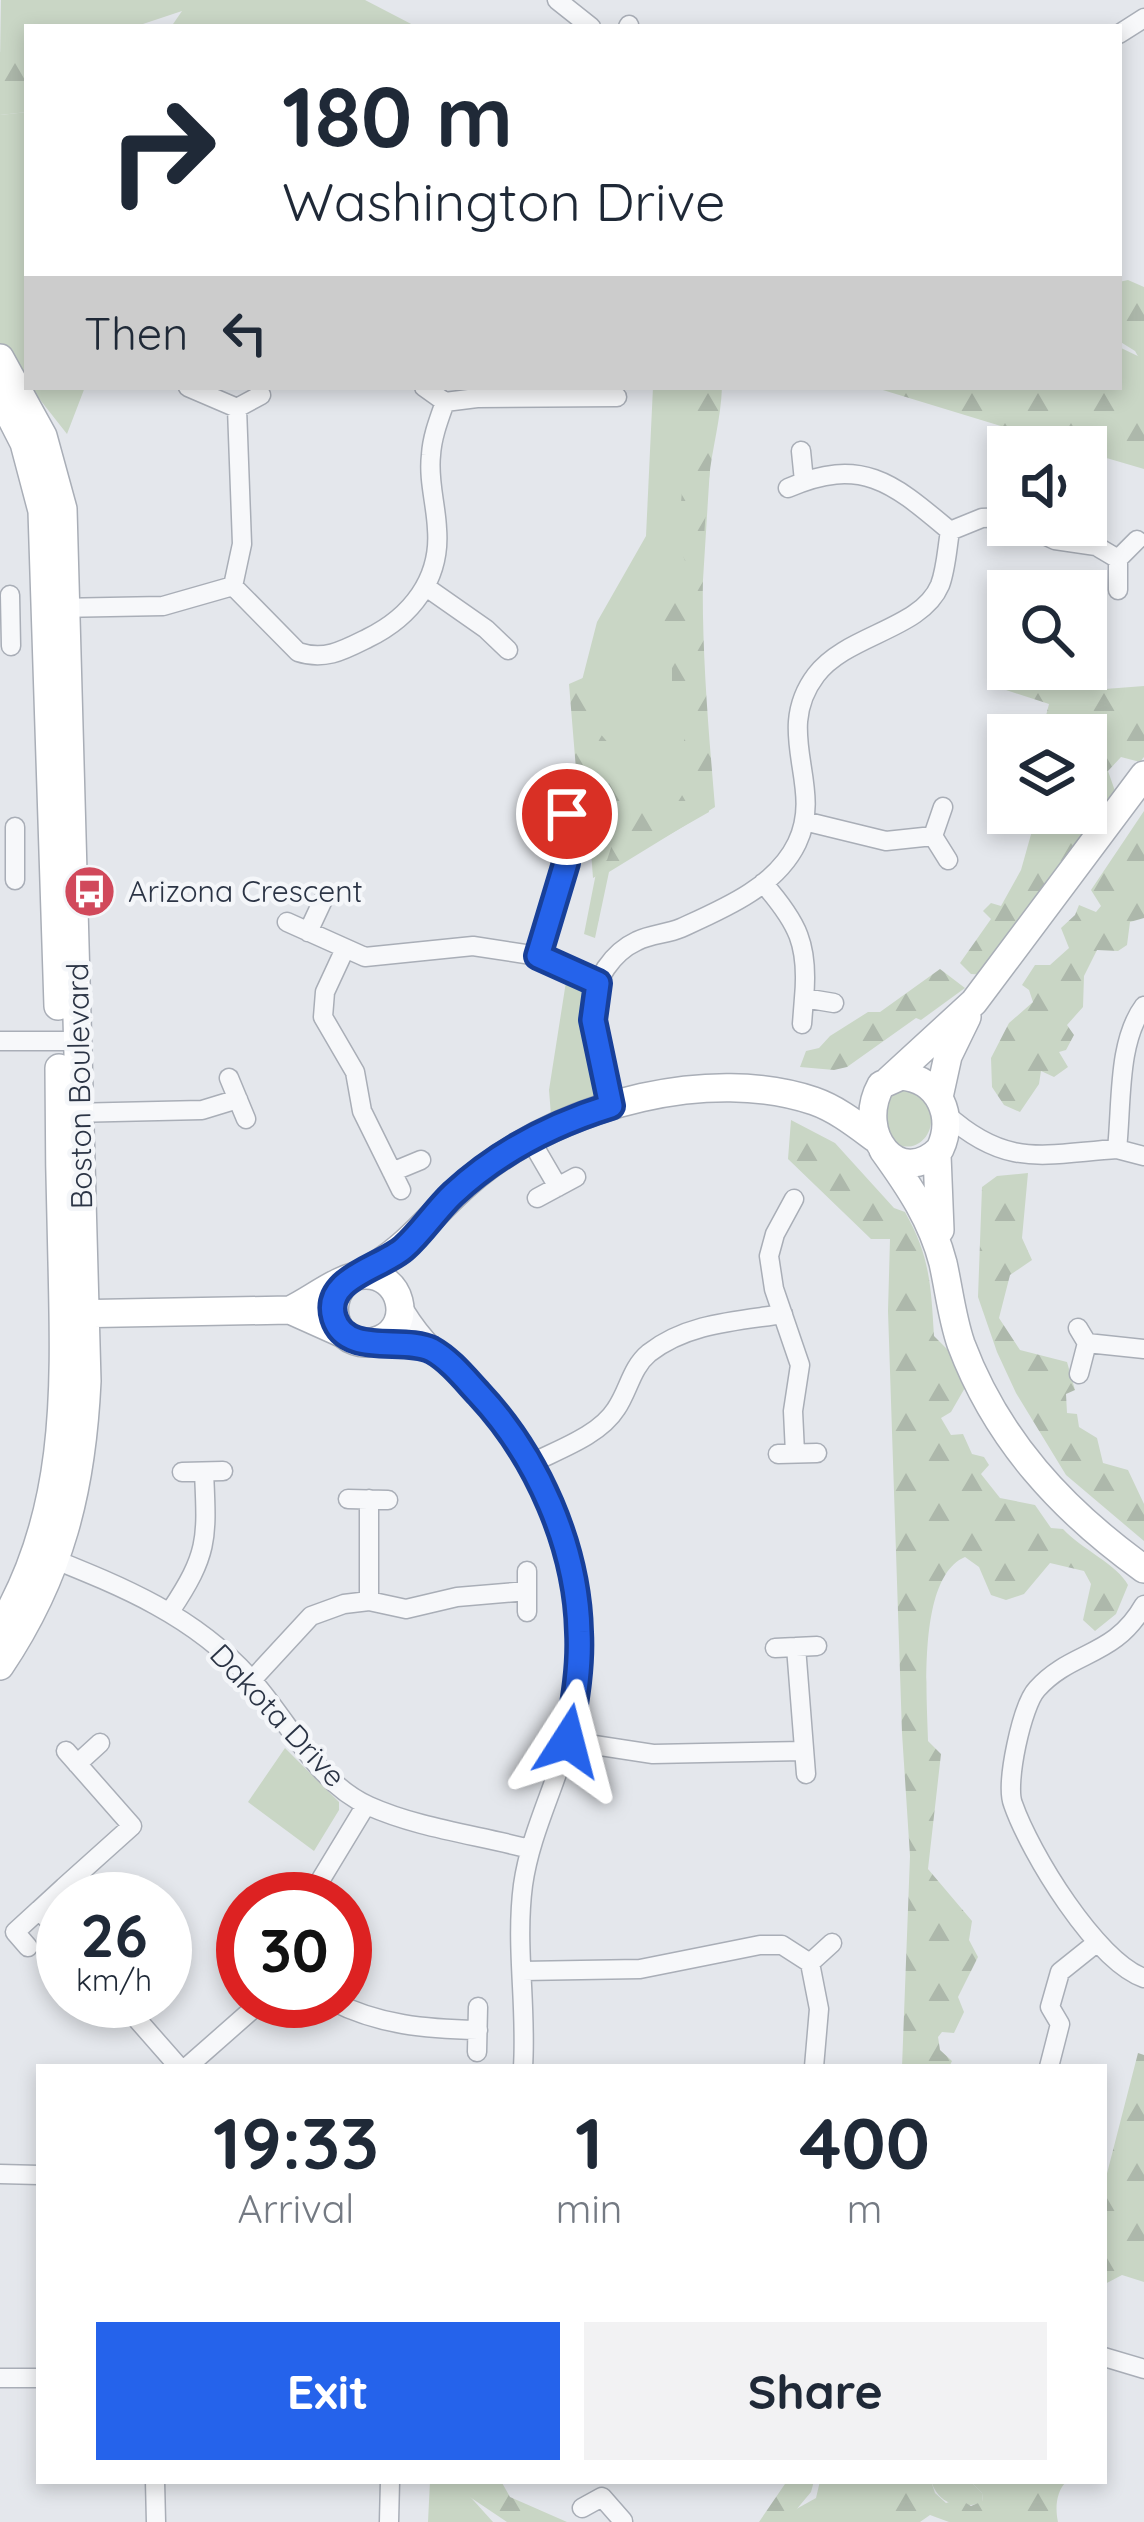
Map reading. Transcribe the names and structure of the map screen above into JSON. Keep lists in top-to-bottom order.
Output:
{
  "streets": {
    "street": ["Boston Boulevard", "Dakota Drive"]
  },
  "crossings": [
    ["Boston Boulevard", "Dakota Drive"]
  ],
  "places": {
    "bus stop": ["Arizona Crescent"]
  },
  "page": {
    "turn": ["180 m", "Washington Drive"],
    "then": "Then",
    "speed": "26 km/h",
    "limit": "30",
    "eta": [
      "19:33",
      "Arrival",
      "1",
      "min",
      "400",
      "m"
    ],
    "buttons": ["Exit", "Share"]
  }
}
